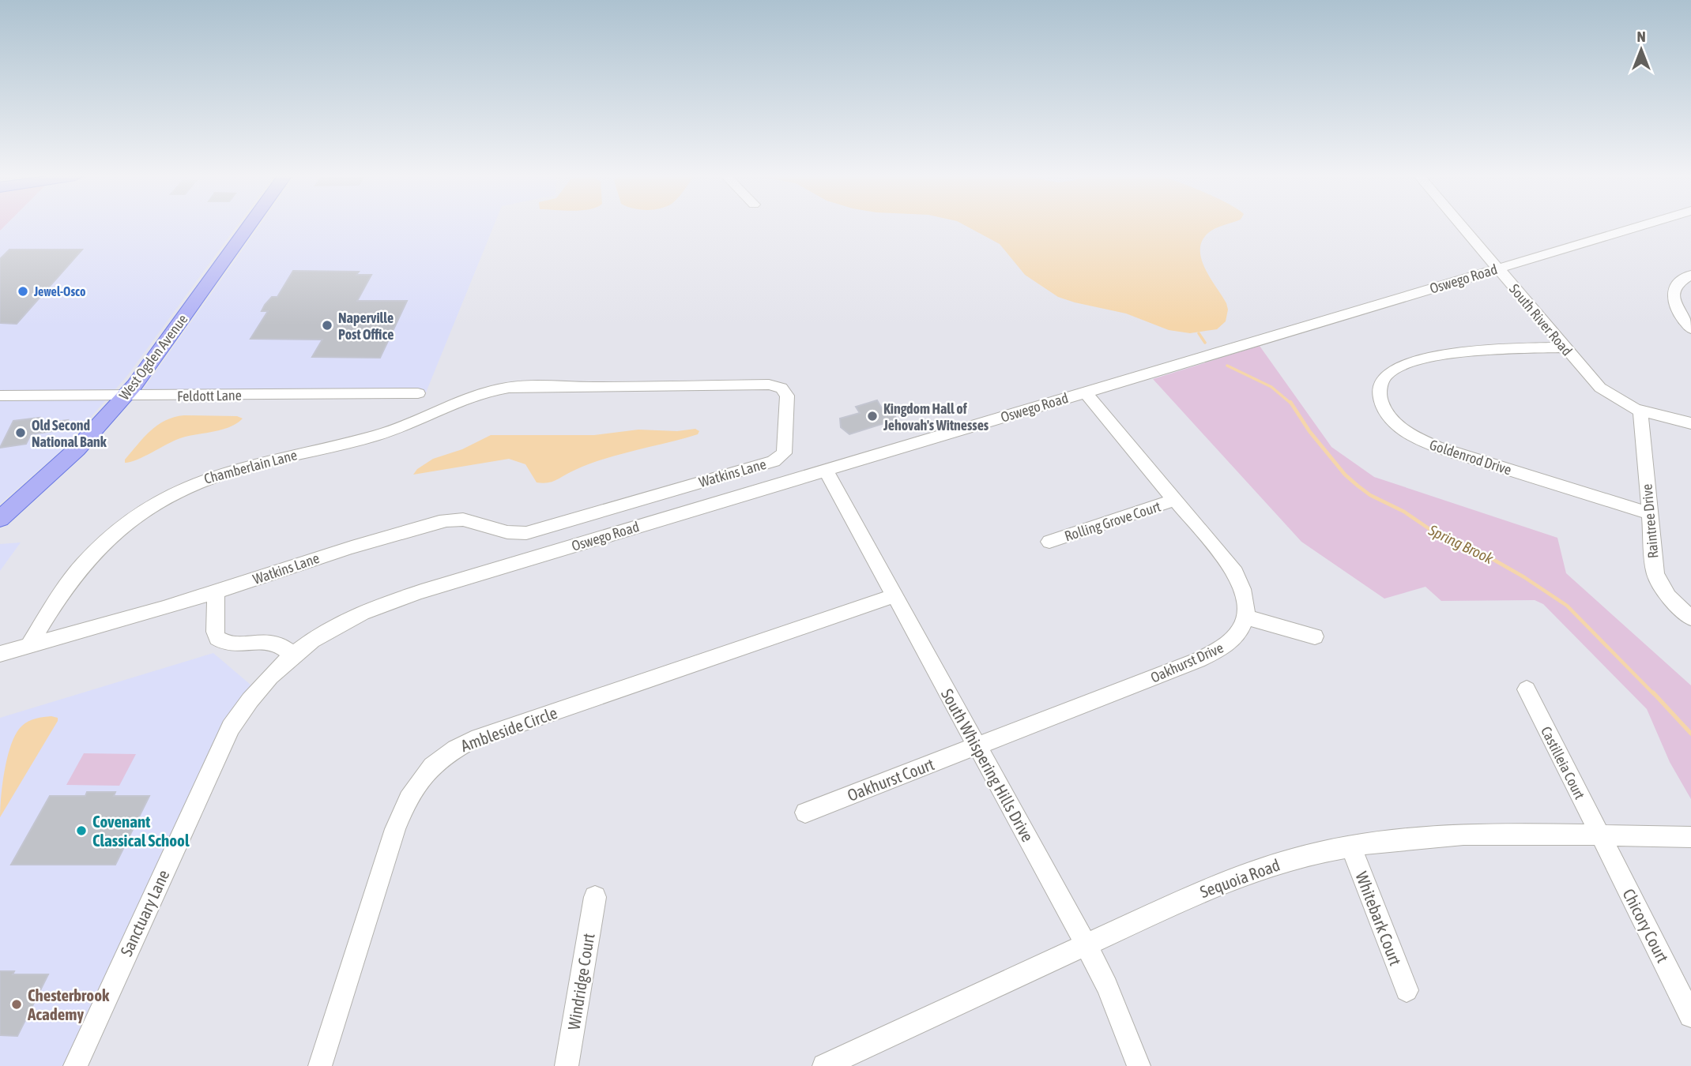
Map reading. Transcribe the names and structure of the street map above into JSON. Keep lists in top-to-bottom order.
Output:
{
  "streets": {
    "main road": ["West Ogden Avenue"],
    "street": [
      "Oswego Road",
      "South River Road",
      "Feldott Lane",
      "Goldenrod Drive",
      "Chamberlain Lane",
      "Watkins Lane",
      "Rolling Grove Court",
      "Raintree Drive",
      "Oakhurst Drive",
      "Ambleside Circle",
      "Castilleia Court",
      "South Whispering Hills Drive",
      "Oakhurst Court",
      "Sequoia Road",
      "Sanctuary Lane",
      "Whitebark Court",
      "Chicory Court",
      "Windridge Court"
    ]
  },
  "crossings": [
    ["Oswego Road", "South River Road"],
    ["Oswego Road", "South Whispering Hills Drive"],
    ["Oswego Road", "Sanctuary Lane"],
    ["South River Road", "Goldenrod Drive"],
    ["South River Road", "Raintree Drive"],
    ["West Ogden Avenue", "Feldott Lane"],
    ["Goldenrod Drive", "Raintree Drive"],
    ["Chamberlain Lane", "Watkins Lane"],
    ["Oakhurst Drive", "South Whispering Hills Drive"],
    ["Oakhurst Drive", "Oakhurst Court"],
    ["Ambleside Circle", "South Whispering Hills Drive"],
    ["Castilleia Court", "Sequoia Road"],
    ["Castilleia Court", "Chicory Court"],
    ["South Whispering Hills Drive", "Oakhurst Court"],
    ["South Whispering Hills Drive", "Sequoia Road"],
    ["Sequoia Road", "Whitebark Court"],
    ["Sequoia Road", "Chicory Court"]
  ],
  "water": ["Spring Brook"],
  "places": [
    "Jewel-Osco",
    "Naperville Post Office",
    "Kingdom Hall of Jehovah's Witnesses",
    "Old Second National Bank",
    "Covenant Classical School",
    "Chesterbrook Academy"
  ],
  "north": "top"
}
